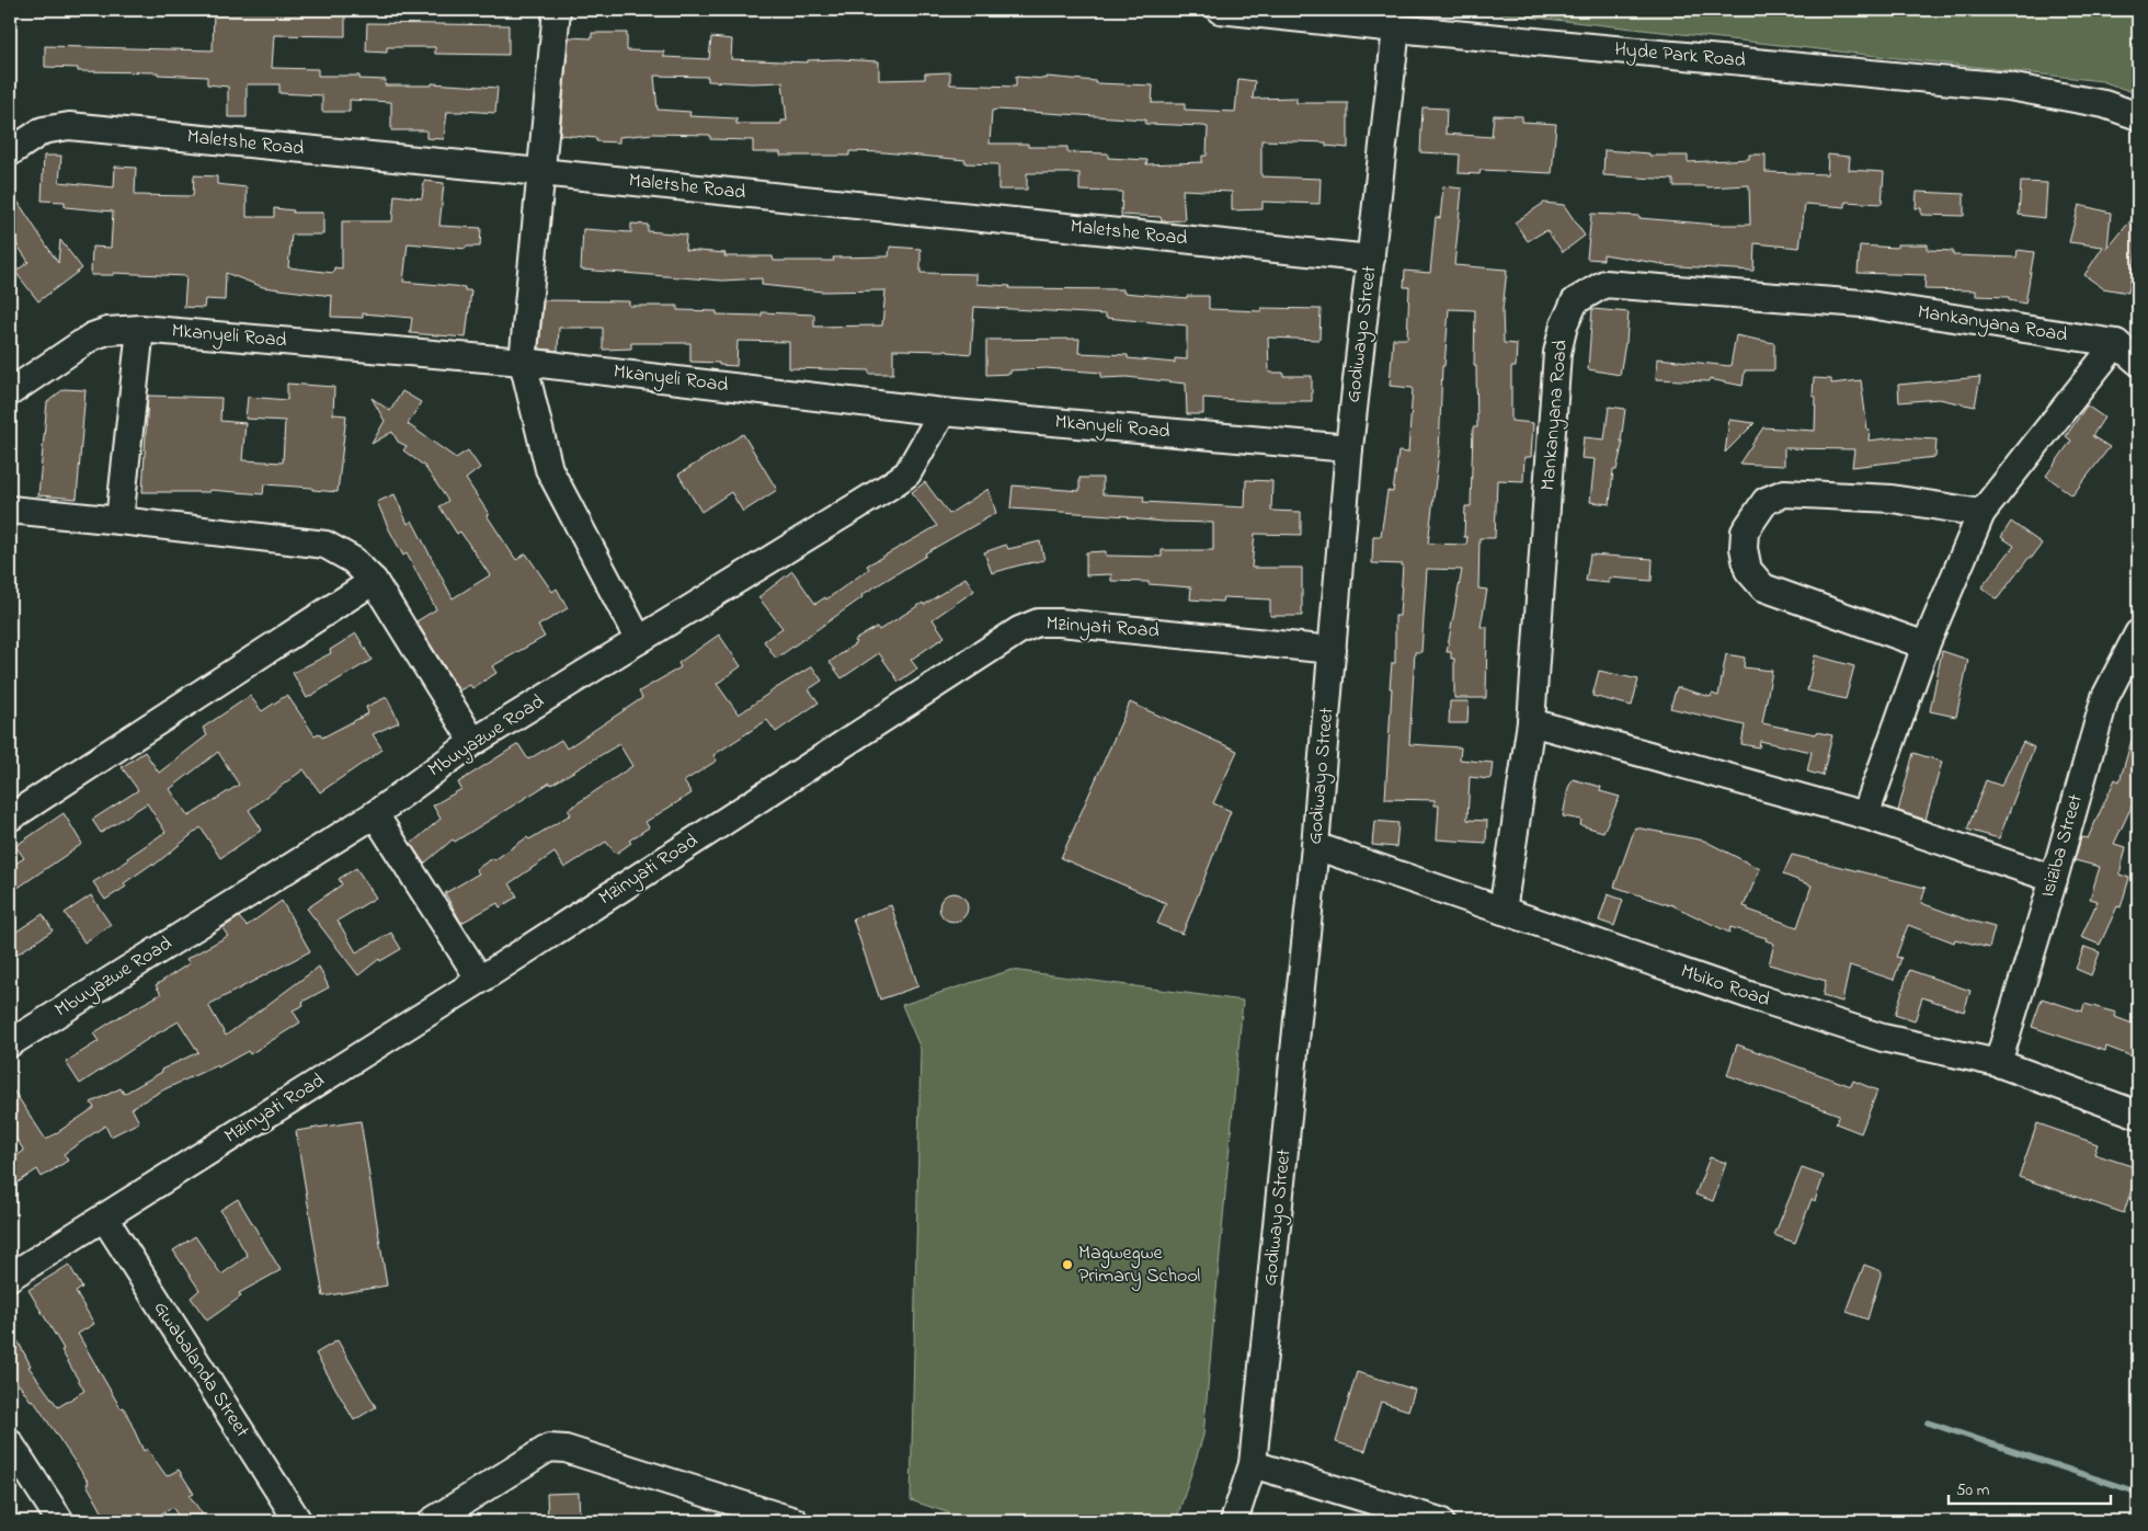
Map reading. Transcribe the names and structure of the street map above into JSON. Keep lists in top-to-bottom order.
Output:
{
  "streets": {
    "street": [
      "Hyde Park Road",
      "Maletshe Road",
      "Mankanyana Road",
      "Godiwayo Street",
      "Mkanyeli Road",
      "Mzinyati Road",
      "Mbuyazwe Road",
      "Isiziba Street",
      "Mbiko Road",
      "Gwabalanda Street"
    ]
  },
  "crossings": [
    ["Hyde Park Road", "Godiwayo Street"],
    ["Maletshe Road", "Godiwayo Street"],
    ["Mankanyana Road", "Mbiko Road"],
    ["Godiwayo Street", "Mkanyeli Road"],
    ["Godiwayo Street", "Mzinyati Road"],
    ["Godiwayo Street", "Mbiko Road"],
    ["Mkanyeli Road", "Mbuyazwe Road"],
    ["Mzinyati Road", "Gwabalanda Street"],
    ["Isiziba Street", "Mbiko Road"]
  ],
  "places": ["Magwegwe Primary School"],
  "scale_bar": "50 m"
}
